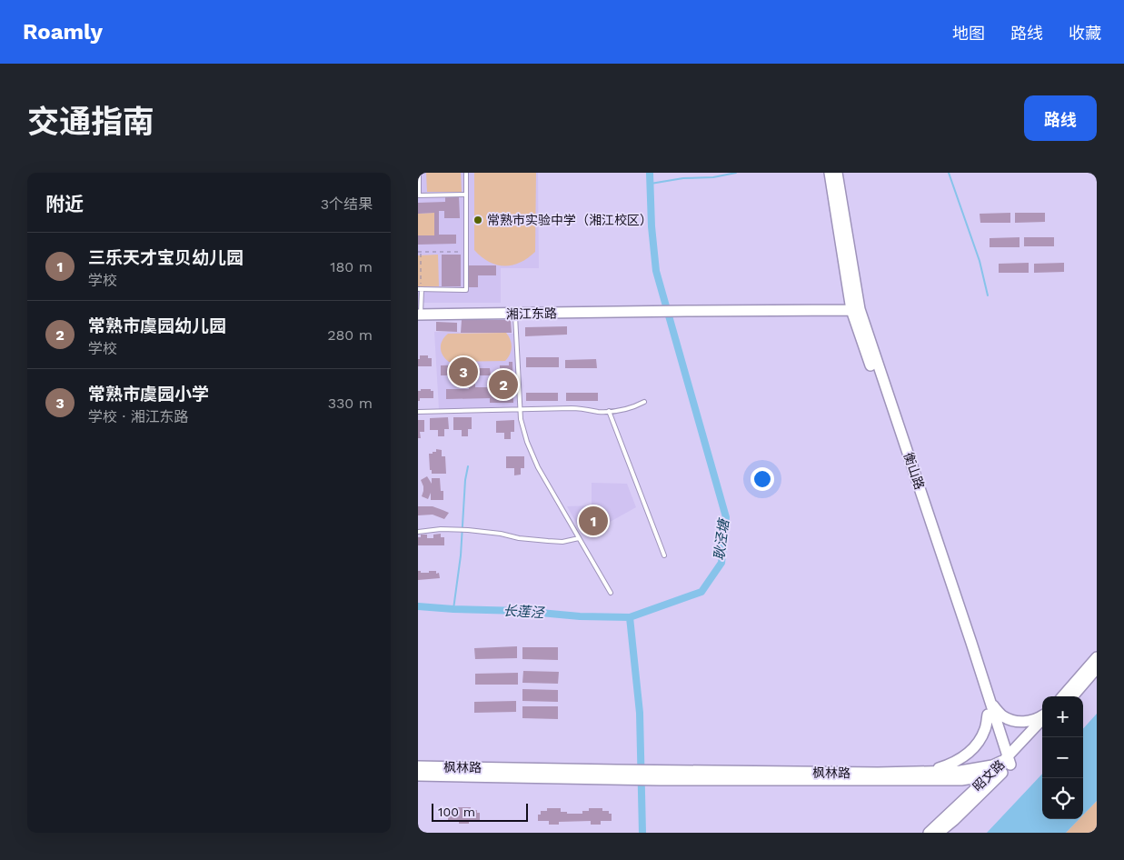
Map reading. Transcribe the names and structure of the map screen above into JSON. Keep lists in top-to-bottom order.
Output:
{
  "streets": {
    "street": [
      "湘江东路",
      "衡山路",
      "枫林路",
      "昭文路"
    ]
  },
  "crossings": [
    ["湘江东路", "衡山路"],
    ["衡山路", "枫林路"],
    ["衡山路", "昭文路"],
    ["枫林路", "昭文路"]
  ],
  "water": ["耿泾塘", "长莲泾"],
  "places": ["常熟市实验中学（湘江校区）"],
  "scale_bar": "100 m",
  "page": {
    "header": "Roamly",
    "nav": ["地图", "路线", "收藏"],
    "title": "交通指南",
    "buttons": "路线",
    "heading": ["附近", "3个结果"],
    "list": [
      {
        "mark": "1",
        "name": "三乐天才宝贝幼儿园",
        "note": "学校",
        "value": "180 m"
      },
      {
        "mark": "2",
        "name": "常熟市虞园幼儿园",
        "note": "学校",
        "value": "280 m"
      },
      {
        "mark": "3",
        "name": "常熟市虞园小学",
        "note": "学校 · 湘江东路",
        "value": "330 m"
      }
    ],
    "pins": ["3", "2", "1"],
    "map_buttons": ["+", "−"],
    "scale": "100 m"
  }
}
